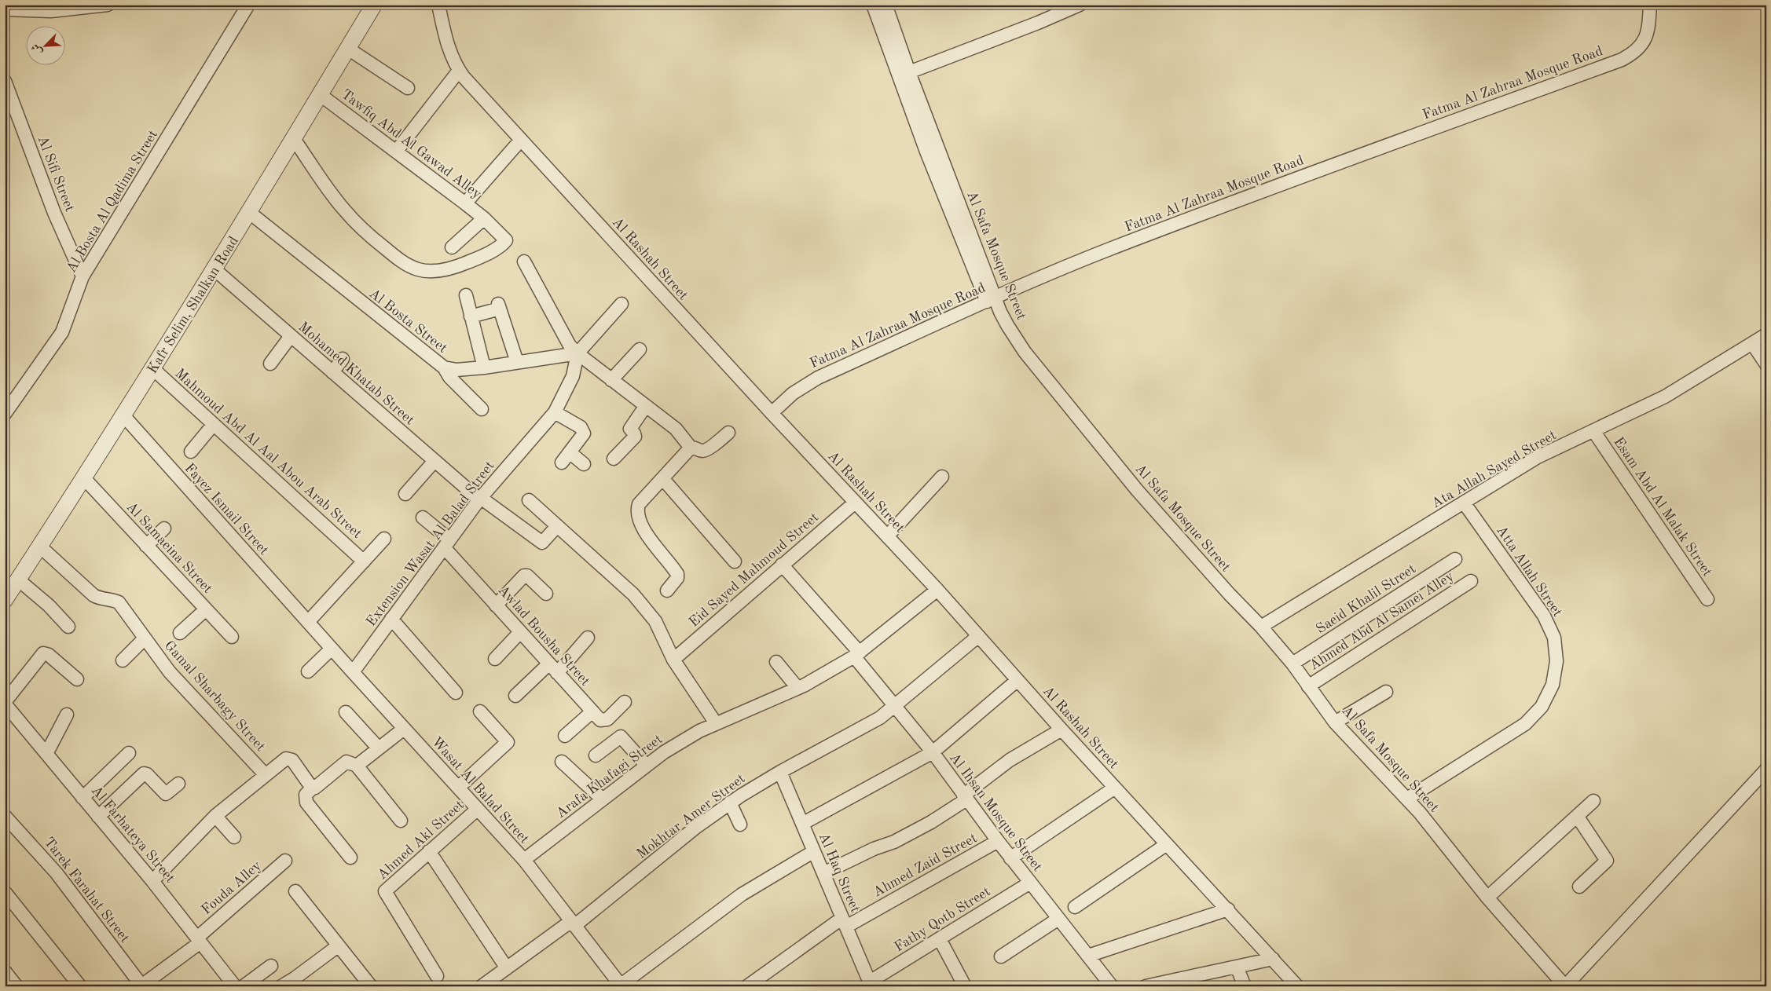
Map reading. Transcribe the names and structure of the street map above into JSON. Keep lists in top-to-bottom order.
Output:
{
  "streets": {
    "street": [
      "Fatma Al Zahraa Mosque Road",
      "Tawfiq Abd Al Gawad Alley",
      "Al Sifi Street",
      "Al Bosta Al Qadima Street",
      "Al Safa Mosque Street",
      "Al Rashah Street",
      "Kafr Selim, Shalkan Road",
      "Al Bosta Street",
      "Mohamed Khatab Street",
      "Mahmoud Abd Al Aal Abou Arab Street",
      "Ata Allah Sayed Street",
      "Esam Abd Al Malak Street",
      "Fayez Ismail Street",
      "Extension Wasat Al Balad Street",
      "Al Samaeina Street",
      "Eid Sayed Mahmoud Street",
      "Atta Allah Street",
      "Saeid Khalil Street",
      "Ahmed Abd Al Samei Alley",
      "Awlad Bousha Street",
      "Gamal Sharbagy Street",
      "Arafa Khafagi Street",
      "Wasat Al Balad Street",
      "Al Ihsan Mosque Street",
      "Mokhtar Amer Street",
      "Al Farhateya Street",
      "Ahmed Akl Street",
      "Ahmed Zaid Street",
      "Al Haq Street",
      "Fouda Alley",
      "Tarek Farahat Street",
      "Fathy Qotb Street"
    ]
  },
  "crossings": [
    ["Fatma Al Zahraa Mosque Road", "Al Safa Mosque Street"],
    ["Fatma Al Zahraa Mosque Road", "Al Rashah Street"],
    ["Tawfiq Abd Al Gawad Alley", "Kafr Selim, Shalkan Road"],
    ["Al Sifi Street", "Al Bosta Al Qadima Street"],
    ["Al Safa Mosque Street", "Ata Allah Sayed Street"],
    ["Al Safa Mosque Street", "Atta Allah Street"],
    ["Al Safa Mosque Street", "Saeid Khalil Street"],
    ["Al Safa Mosque Street", "Ahmed Abd Al Samei Alley"],
    ["Al Rashah Street", "Eid Sayed Mahmoud Street"],
    ["Al Rashah Street", "Arafa Khafagi Street"],
    ["Al Rashah Street", "Mokhtar Amer Street"],
    ["Kafr Selim, Shalkan Road", "Al Bosta Street"],
    ["Kafr Selim, Shalkan Road", "Mohamed Khatab Street"],
    ["Kafr Selim, Shalkan Road", "Mahmoud Abd Al Aal Abou Arab Street"],
    ["Kafr Selim, Shalkan Road", "Fayez Ismail Street"],
    ["Kafr Selim, Shalkan Road", "Al Samaeina Street"],
    ["Kafr Selim, Shalkan Road", "Gamal Sharbagy Street"],
    ["Al Bosta Street", "Extension Wasat Al Balad Street"],
    ["Mohamed Khatab Street", "Extension Wasat Al Balad Street"],
    ["Ata Allah Sayed Street", "Esam Abd Al Malak Street"],
    ["Ata Allah Sayed Street", "Atta Allah Street"],
    ["Fayez Ismail Street", "Wasat Al Balad Street"],
    ["Extension Wasat Al Balad Street", "Awlad Bousha Street"],
    ["Extension Wasat Al Balad Street", "Wasat Al Balad Street"],
    ["Eid Sayed Mahmoud Street", "Al Ihsan Mosque Street"],
    ["Arafa Khafagi Street", "Wasat Al Balad Street"],
    ["Arafa Khafagi Street", "Al Ihsan Mosque Street"],
    ["Wasat Al Balad Street", "Mokhtar Amer Street"],
    ["Wasat Al Balad Street", "Ahmed Akl Street"],
    ["Al Ihsan Mosque Street", "Mokhtar Amer Street"],
    ["Al Ihsan Mosque Street", "Ahmed Zaid Street"],
    ["Al Ihsan Mosque Street", "Fathy Qotb Street"],
    ["Mokhtar Amer Street", "Al Haq Street"],
    ["Al Farhateya Street", "Fouda Alley"],
    ["Ahmed Zaid Street", "Al Haq Street"],
    ["Al Haq Street", "Fathy Qotb Street"],
    ["Fouda Alley", "Tarek Farahat Street"]
  ],
  "north": "bottom left"
}
